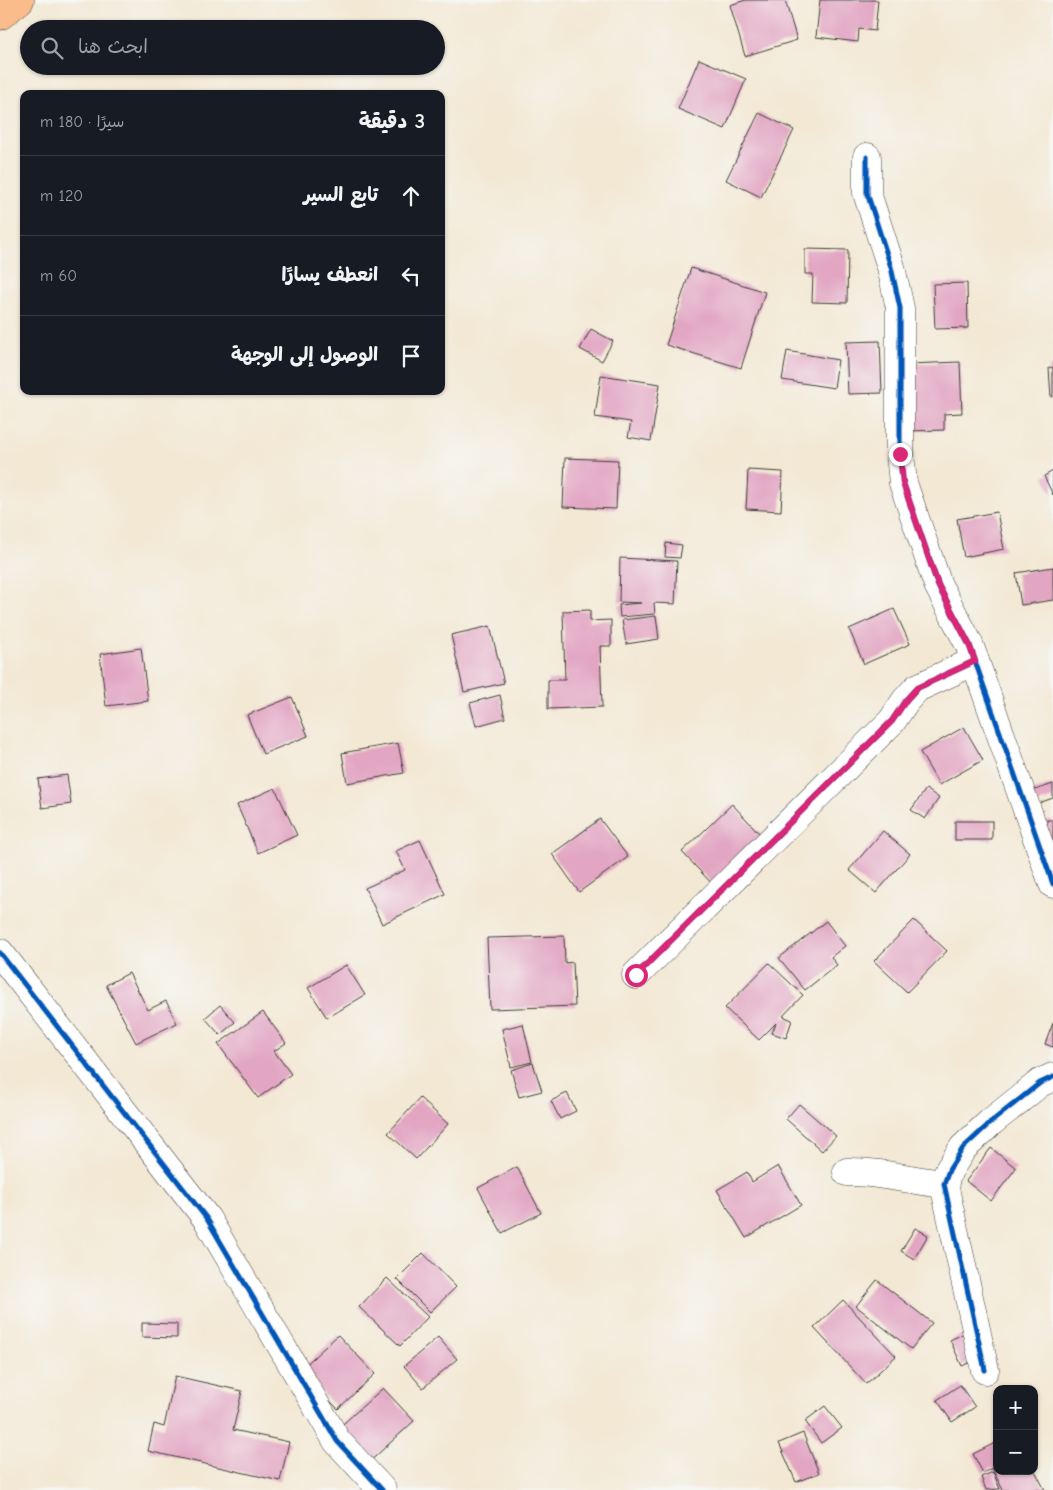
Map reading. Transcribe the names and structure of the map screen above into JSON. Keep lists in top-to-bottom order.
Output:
{
  "page": {
    "search": "ابحث هنا",
    "heading": ["3 دقيقة", "سيرًا · 180 m"],
    "list": [
      ["تابع السير", "120 m"],
      ["انعطف يسارًا", "60 m"],
      "الوصول إلى الوجهة"
    ],
    "map_buttons": ["+", "−"]
  }
}
